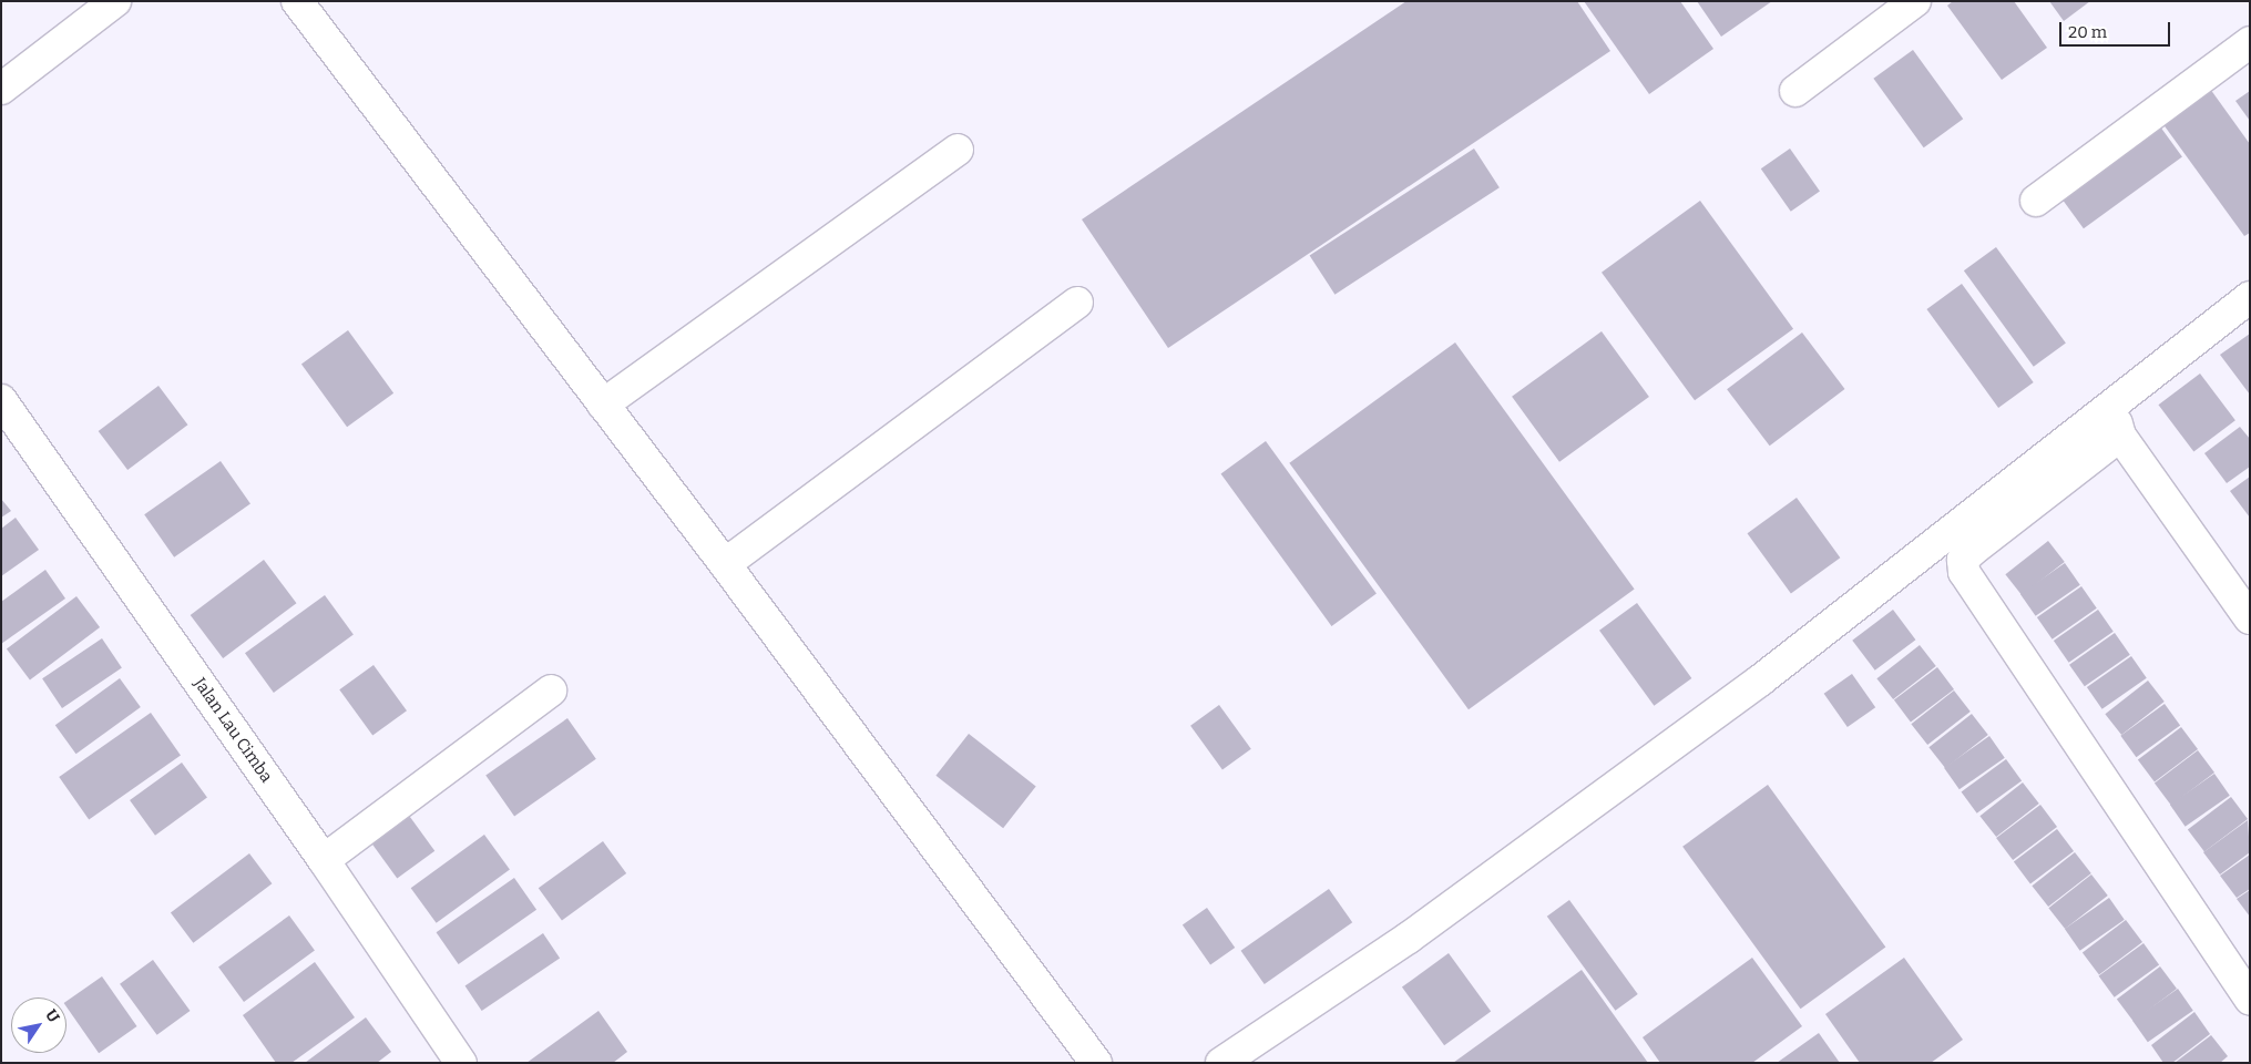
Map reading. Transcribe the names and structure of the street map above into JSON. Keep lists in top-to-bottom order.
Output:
{
  "streets": {
    "street": ["Jalan Lau Cimba"]
  },
  "scale_bar": "20 m",
  "north": "top right"
}
